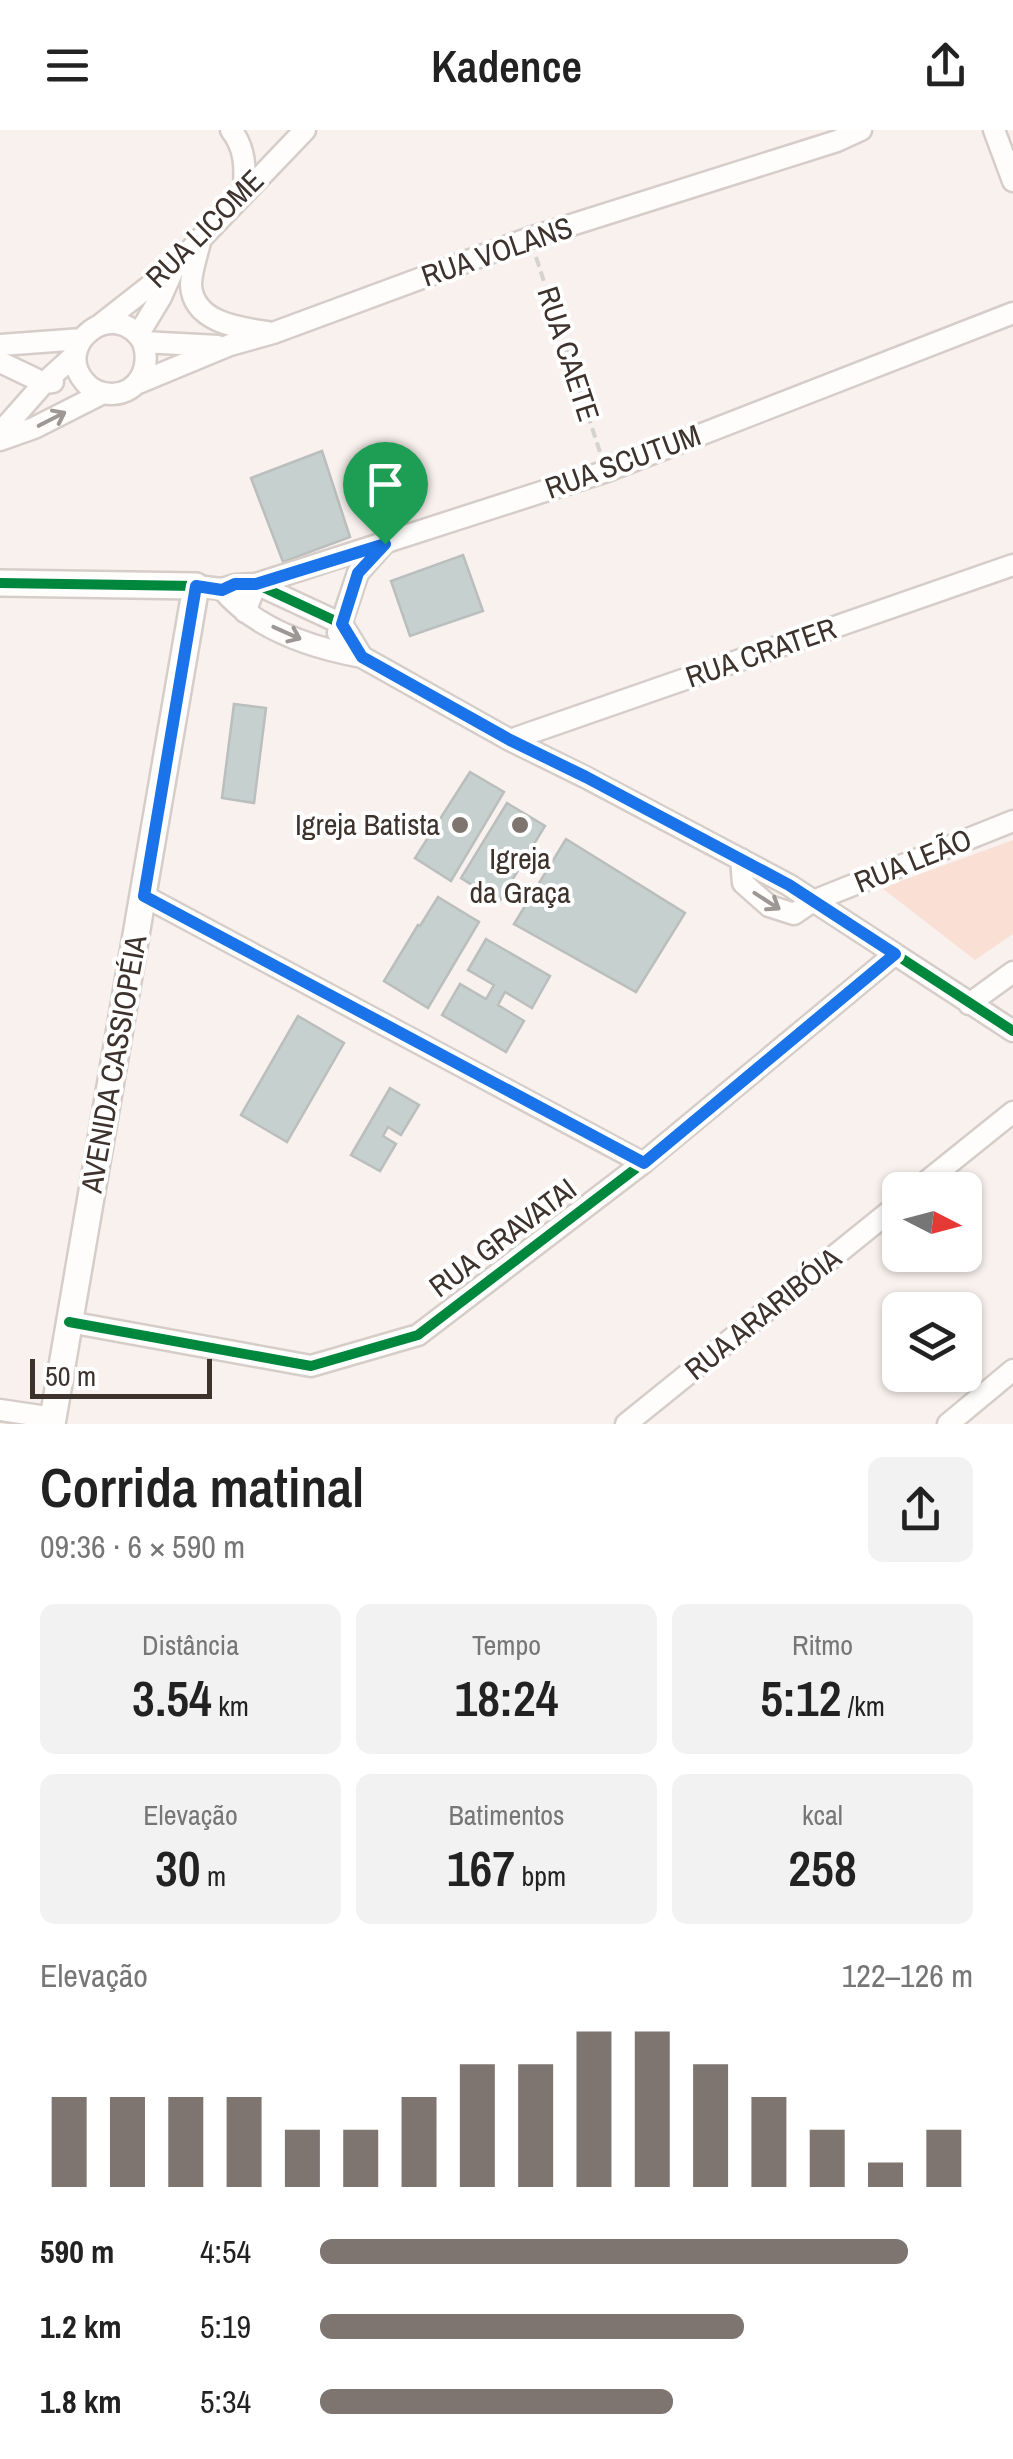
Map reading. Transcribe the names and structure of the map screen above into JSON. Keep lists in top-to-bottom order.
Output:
{
  "streets": {
    "street": [
      "RUA LICOME",
      "RUA VOLANS",
      "RUA SCUTUM",
      "RUA CRATER",
      "RUA LEÃO",
      "AVENIDA CASSIOPÉIA",
      "RUA GRAVATAI",
      "RUA ARARIBÓIA"
    ],
    "path": ["RUA CAETE"]
  },
  "crossings": [
    ["RUA LICOME", "RUA VOLANS"],
    ["RUA VOLANS", "RUA CAETE"],
    ["RUA CAETE", "RUA SCUTUM"],
    ["RUA SCUTUM", "AVENIDA CASSIOPÉIA"],
    ["RUA CRATER", "RUA LEÃO"],
    ["AVENIDA CASSIOPÉIA", "RUA GRAVATAI"]
  ],
  "places": ["Igreja Batista", "Igreja da Graça"],
  "scale_bar": "50 m",
  "north": "right",
  "page": {
    "header": "Kadence",
    "scale": "50 m",
    "heading": ["Corrida matinal", "09:36 · 6 × 590 m"],
    "stats": [
      ["Distância", "3.54 km"],
      ["Tempo", "18:24"],
      ["Ritmo", "5:12 /km"],
      ["Elevação", "30 m"],
      ["Batimentos", "167 bpm"],
      ["kcal", "258"]
    ],
    "chart": ["Elevação", "122–126 m"],
    "list": [
      {
        "name": "590 m",
        "note": "4:54"
      },
      {
        "name": "1.2 km",
        "note": "5:19"
      },
      {
        "name": "1.8 km",
        "note": "5:34"
      }
    ]
  }
}
